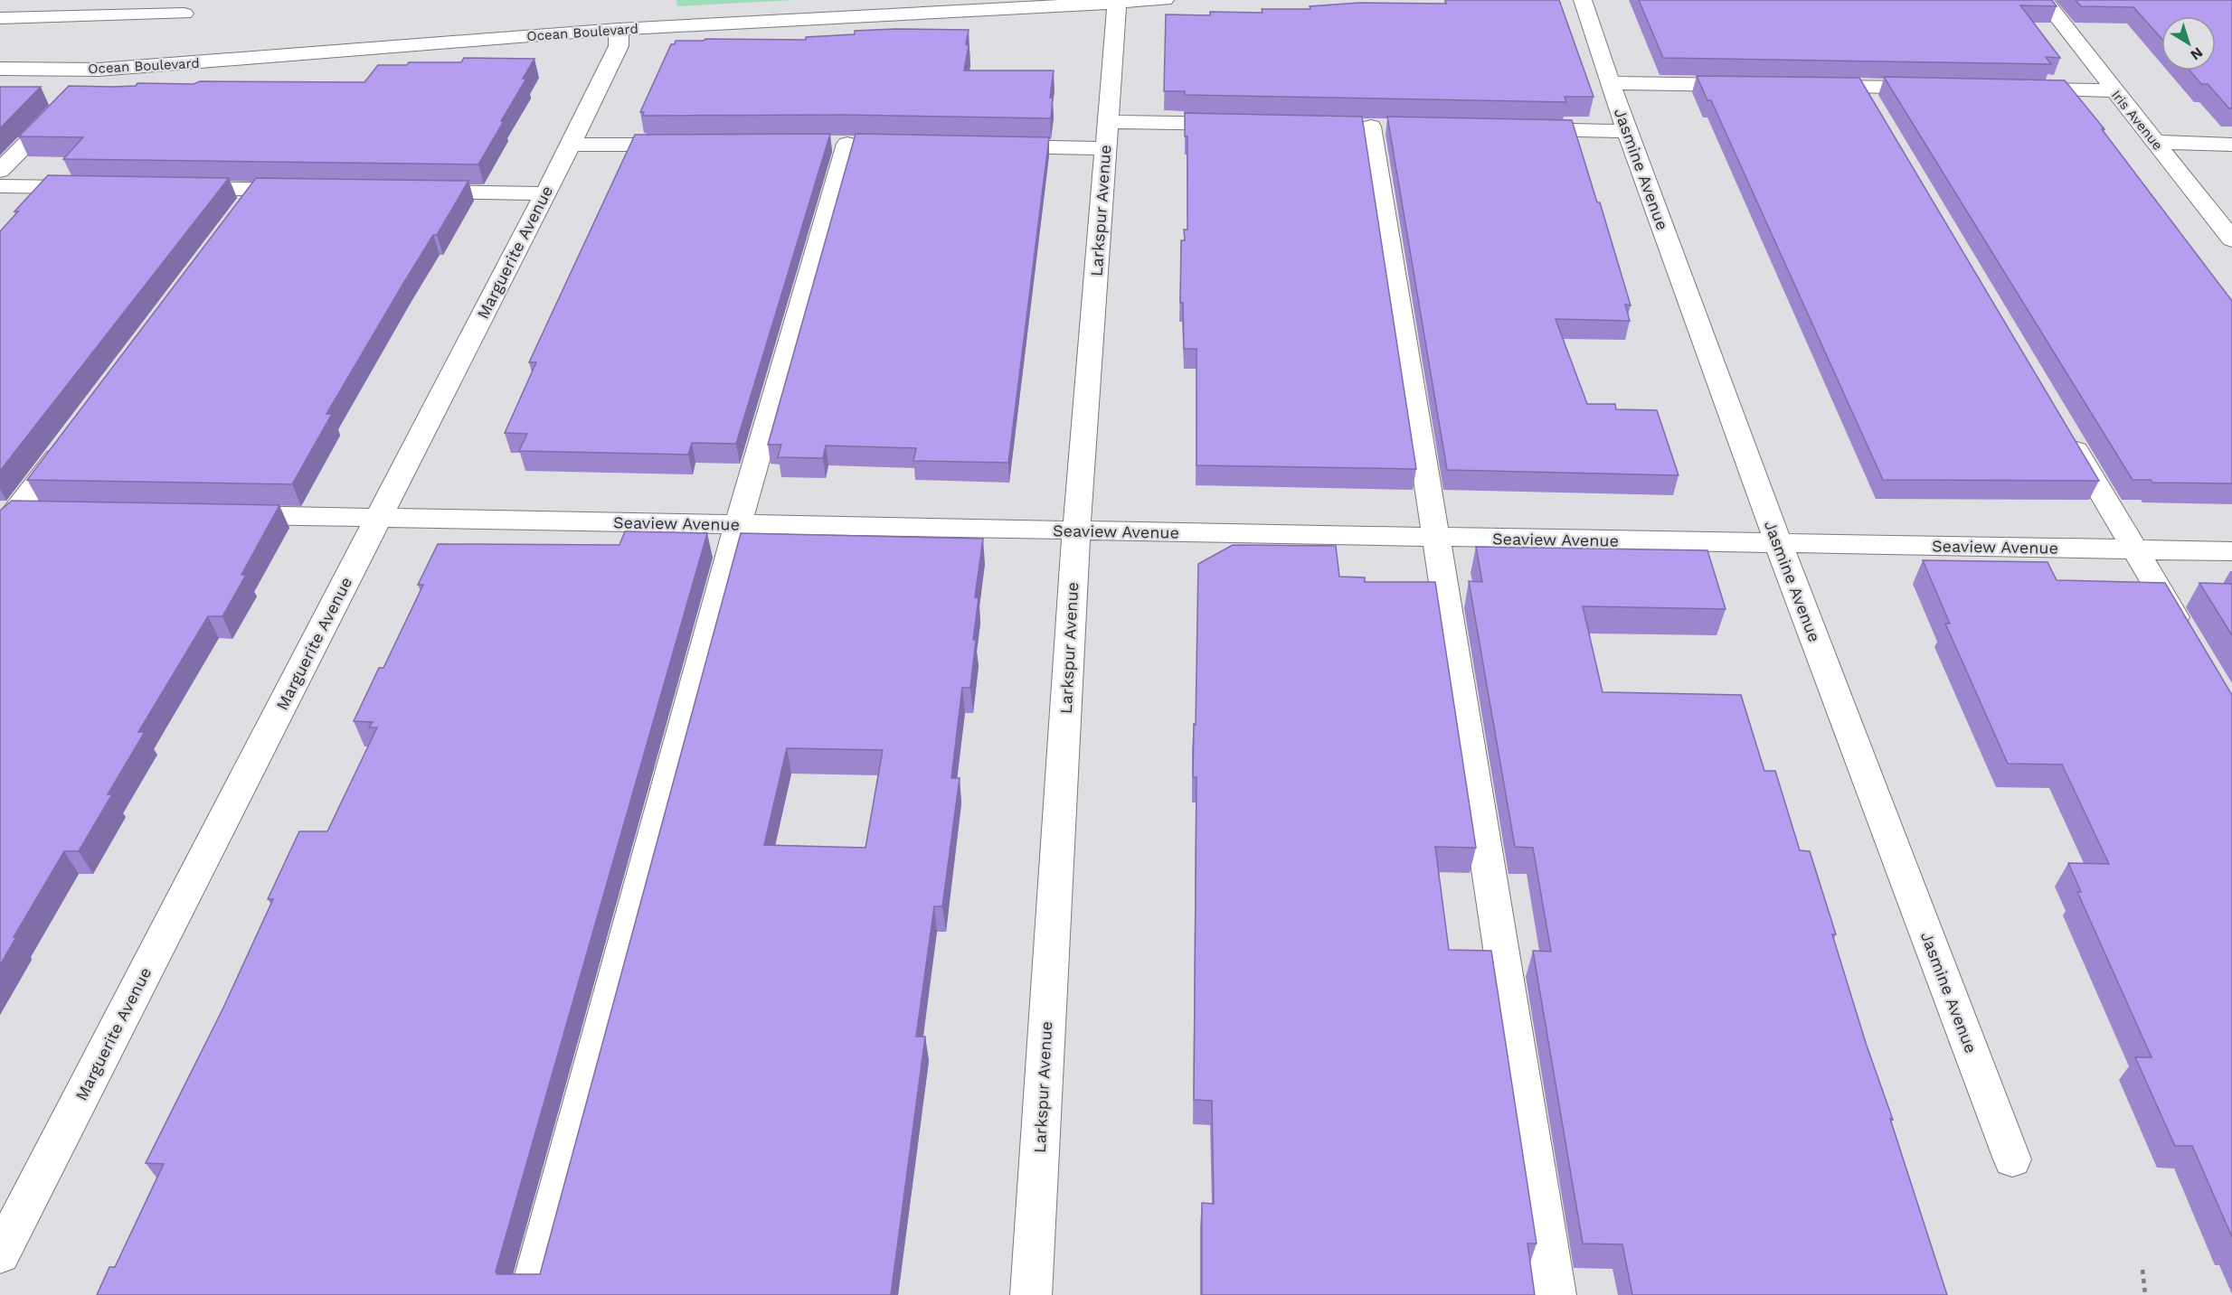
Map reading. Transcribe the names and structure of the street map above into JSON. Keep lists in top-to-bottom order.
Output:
{
  "streets": {
    "street": [
      "Ocean Boulevard",
      "Iris Avenue",
      "Jasmine Avenue",
      "Larkspur Avenue",
      "Marguerite Avenue",
      "Seaview Avenue"
    ]
  },
  "crossings": [
    ["Ocean Boulevard", "Larkspur Avenue"],
    ["Ocean Boulevard", "Marguerite Avenue"],
    ["Jasmine Avenue", "Seaview Avenue"],
    ["Larkspur Avenue", "Seaview Avenue"],
    ["Marguerite Avenue", "Seaview Avenue"]
  ],
  "north": "bottom right"
}
